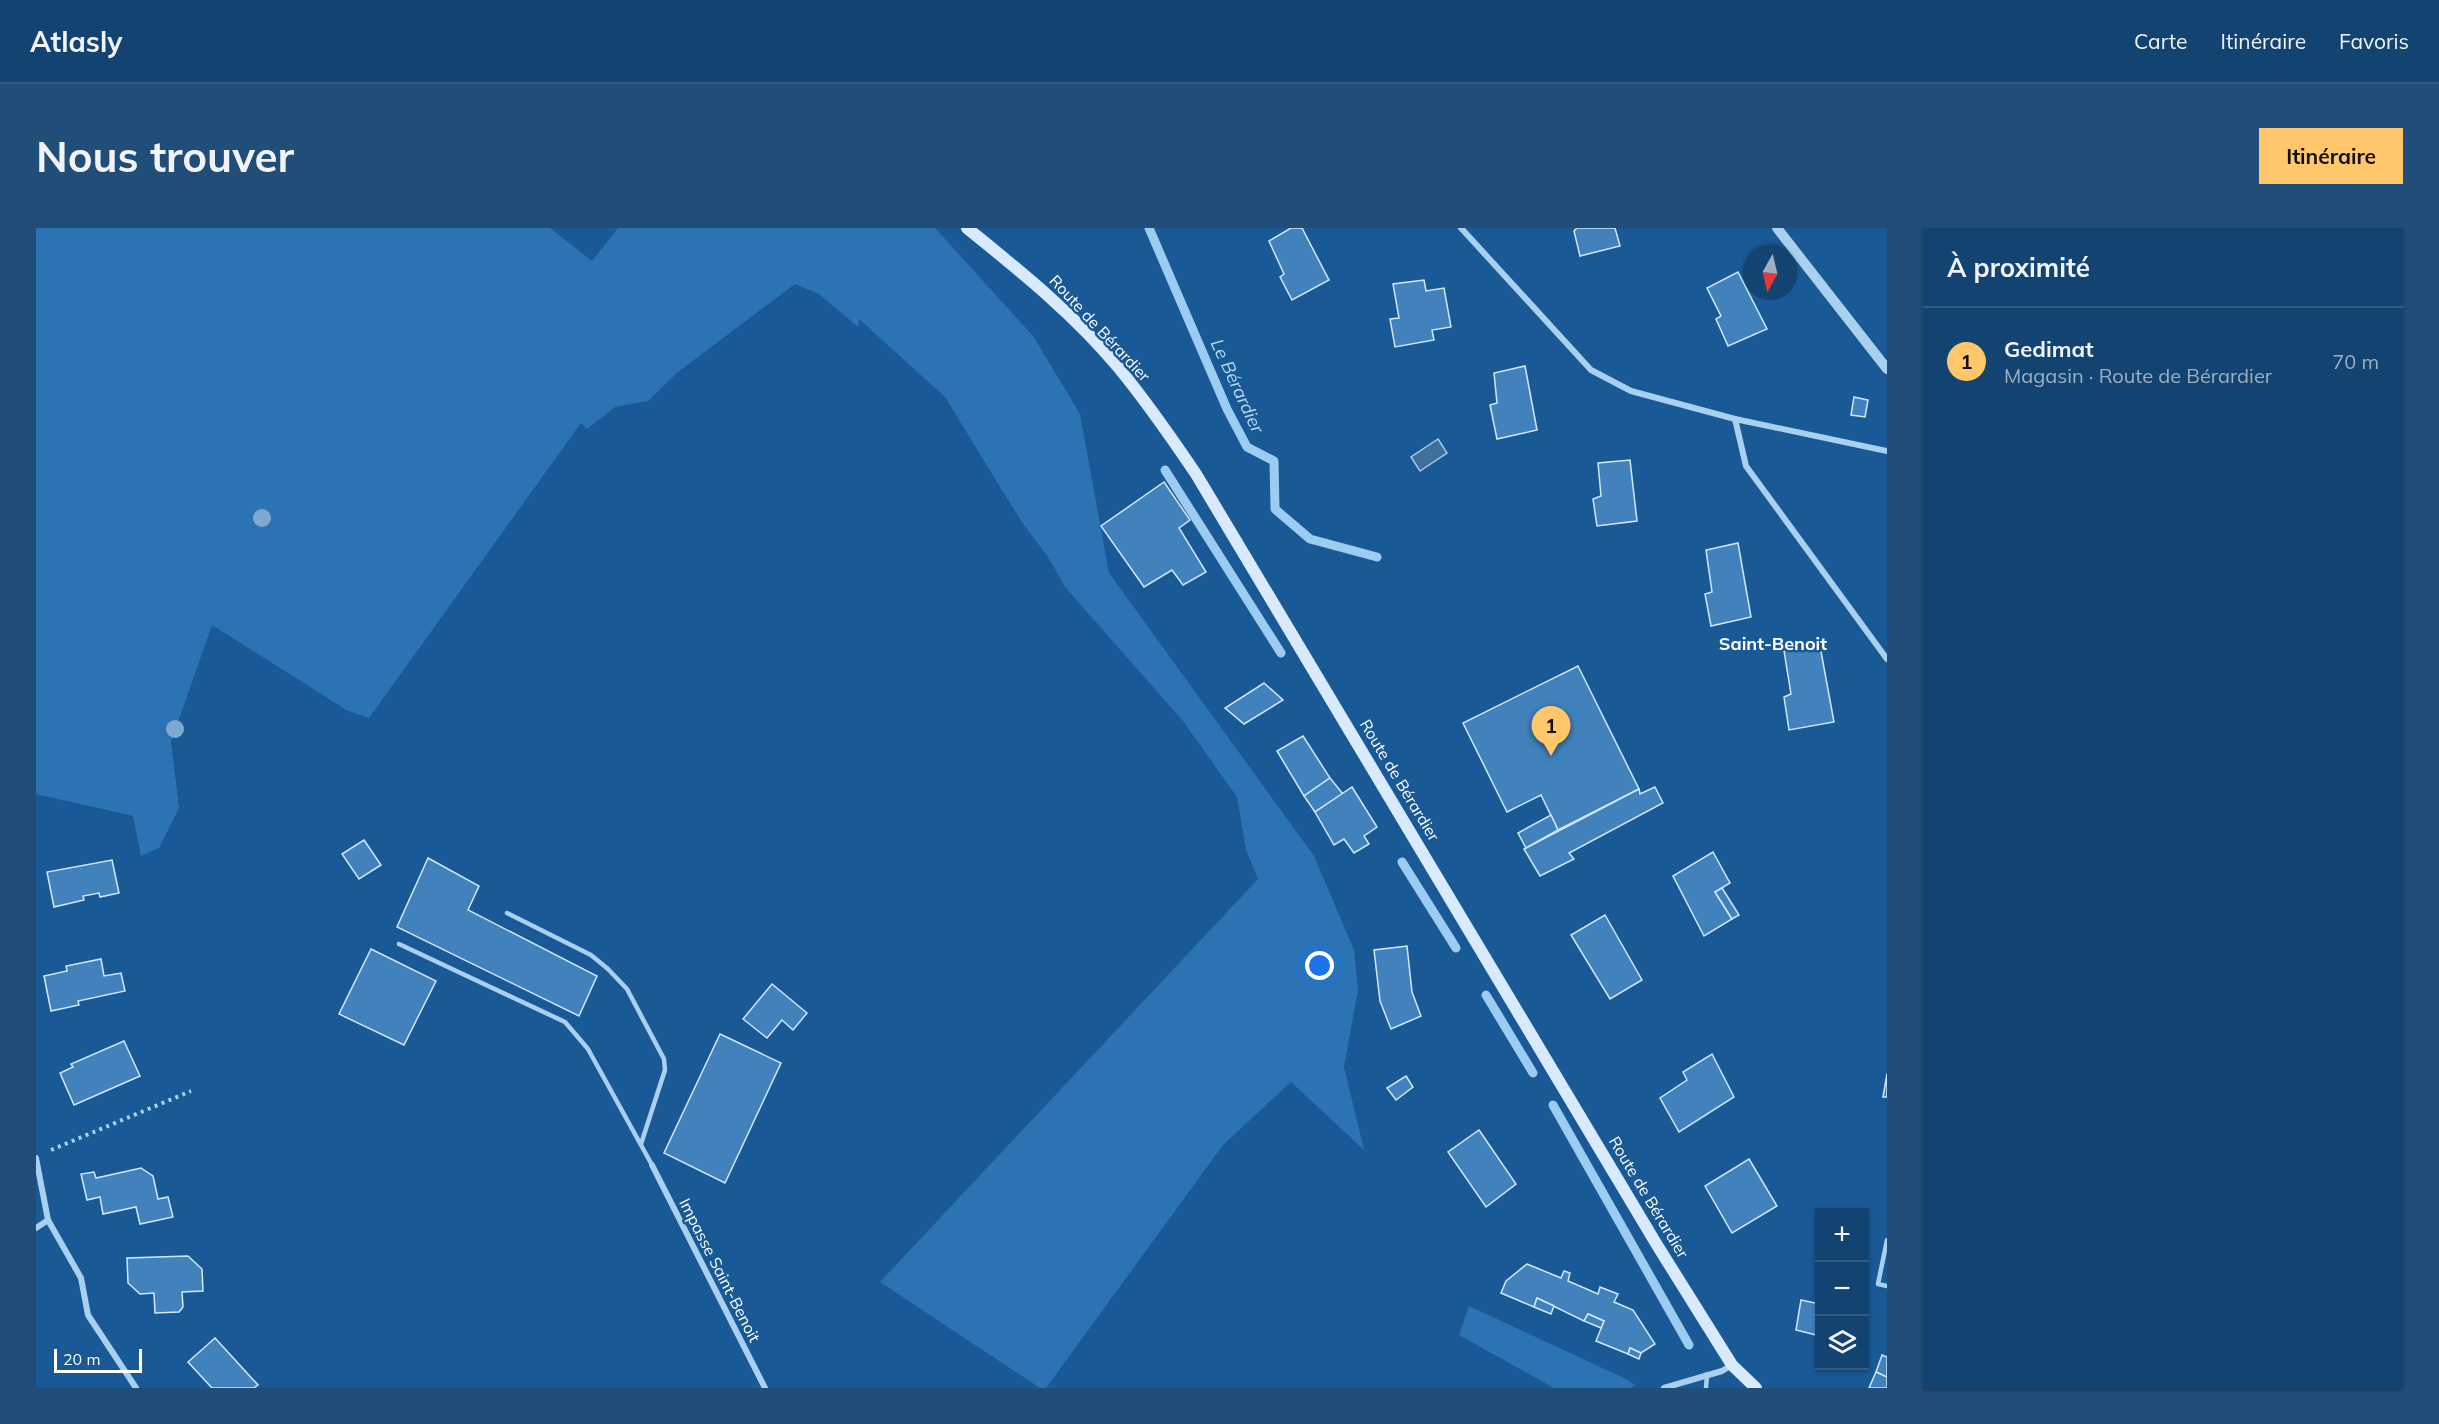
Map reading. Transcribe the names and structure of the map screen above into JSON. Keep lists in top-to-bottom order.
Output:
{
  "streets": {
    "main road": ["Route de Bérardier"],
    "street": ["Impasse Saint-Benoit"]
  },
  "districts": ["Saint-Benoit"],
  "water": ["Le Bérardier"],
  "scale_bar": "20 m",
  "north": "bottom",
  "page": {
    "header": "Atlasly",
    "nav": ["Carte", "Itinéraire", "Favoris"],
    "buttons": "Itinéraire",
    "title": "Nous trouver",
    "heading": "À proximité",
    "list": [
      {
        "mark": "1",
        "name": "Gedimat",
        "note": "Magasin · Route de Bérardier",
        "value": "70 m"
      }
    ],
    "pins": "1",
    "map_buttons": ["+", "−"],
    "scale": "20 m"
  }
}
